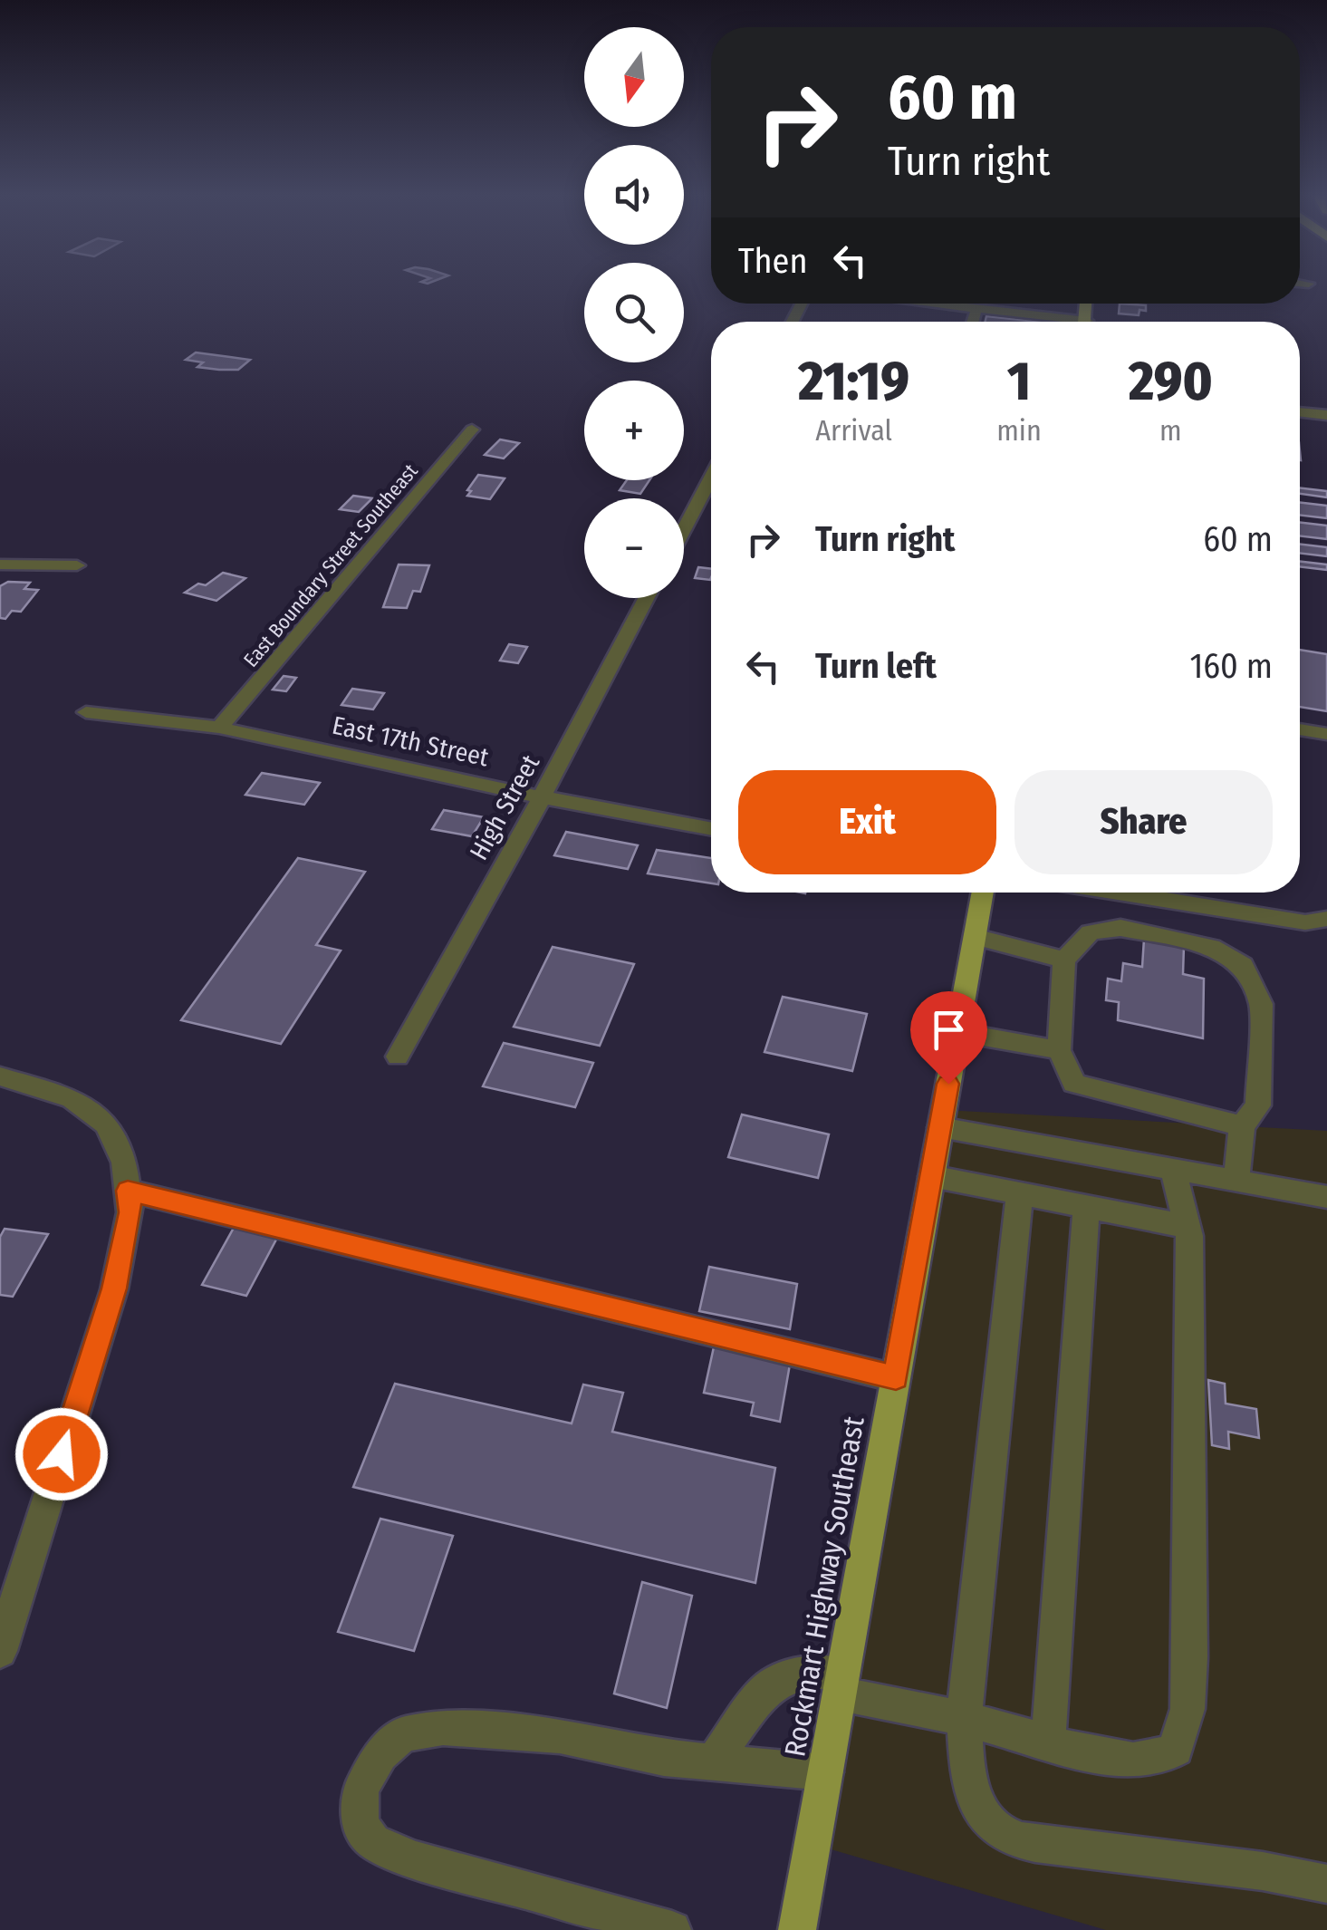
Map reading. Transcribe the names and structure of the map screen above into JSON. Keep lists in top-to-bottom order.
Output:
{
  "streets": {
    "main road": ["Rockmart Highway Southeast"],
    "street": ["East Boundary Street Southeast", "East 17th Street", "High Street"]
  },
  "crossings": [
    ["East Boundary Street Southeast", "East 17th Street"],
    ["East 17th Street", "High Street"]
  ],
  "north": "bottom",
  "page": {
    "map_buttons": ["+", "−"],
    "turn": ["60 m", "Turn right"],
    "then": "Then",
    "eta": [
      "21:19",
      "Arrival",
      "1",
      "min",
      "290",
      "m"
    ],
    "list": [
      {
        "name": "Turn right",
        "value": "60 m"
      },
      {
        "name": "Turn left",
        "value": "160 m"
      }
    ],
    "buttons": ["Exit", "Share"]
  }
}
